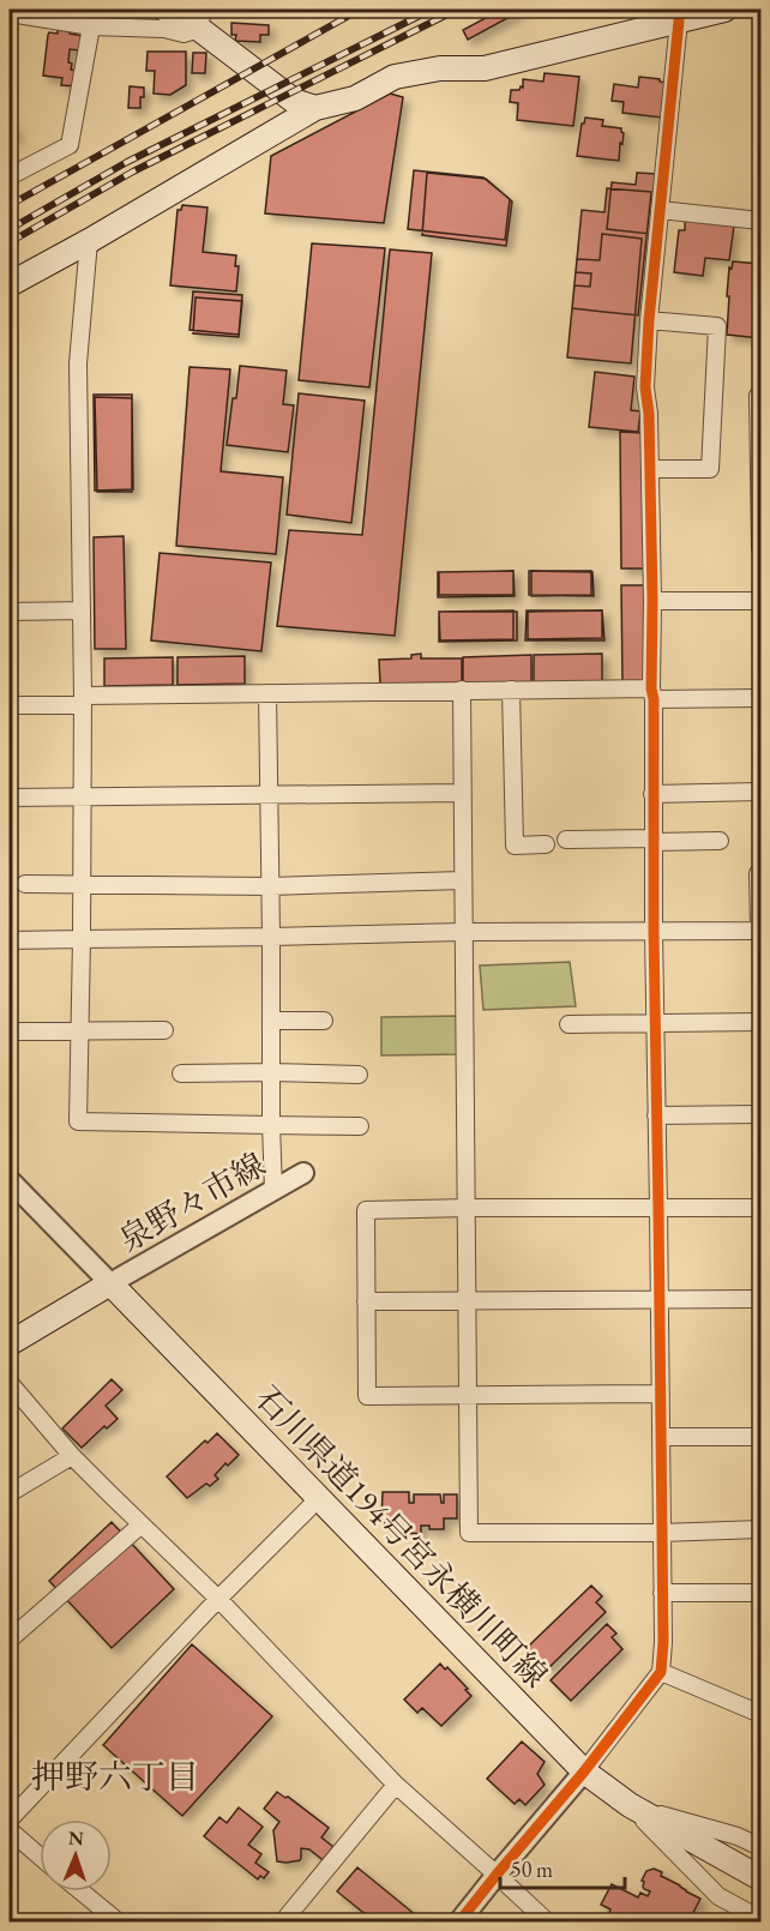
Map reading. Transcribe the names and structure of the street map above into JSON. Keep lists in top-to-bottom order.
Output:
{
  "streets": {
    "main road": ["石川県道194号宮永横川町線"],
    "street": ["泉野々市線"]
  },
  "crossings": [
    ["泉野々市線", "石川県道194号宮永横川町線"]
  ],
  "districts": ["押野六丁目"],
  "scale_bar": "50 m",
  "north": "top"
}
